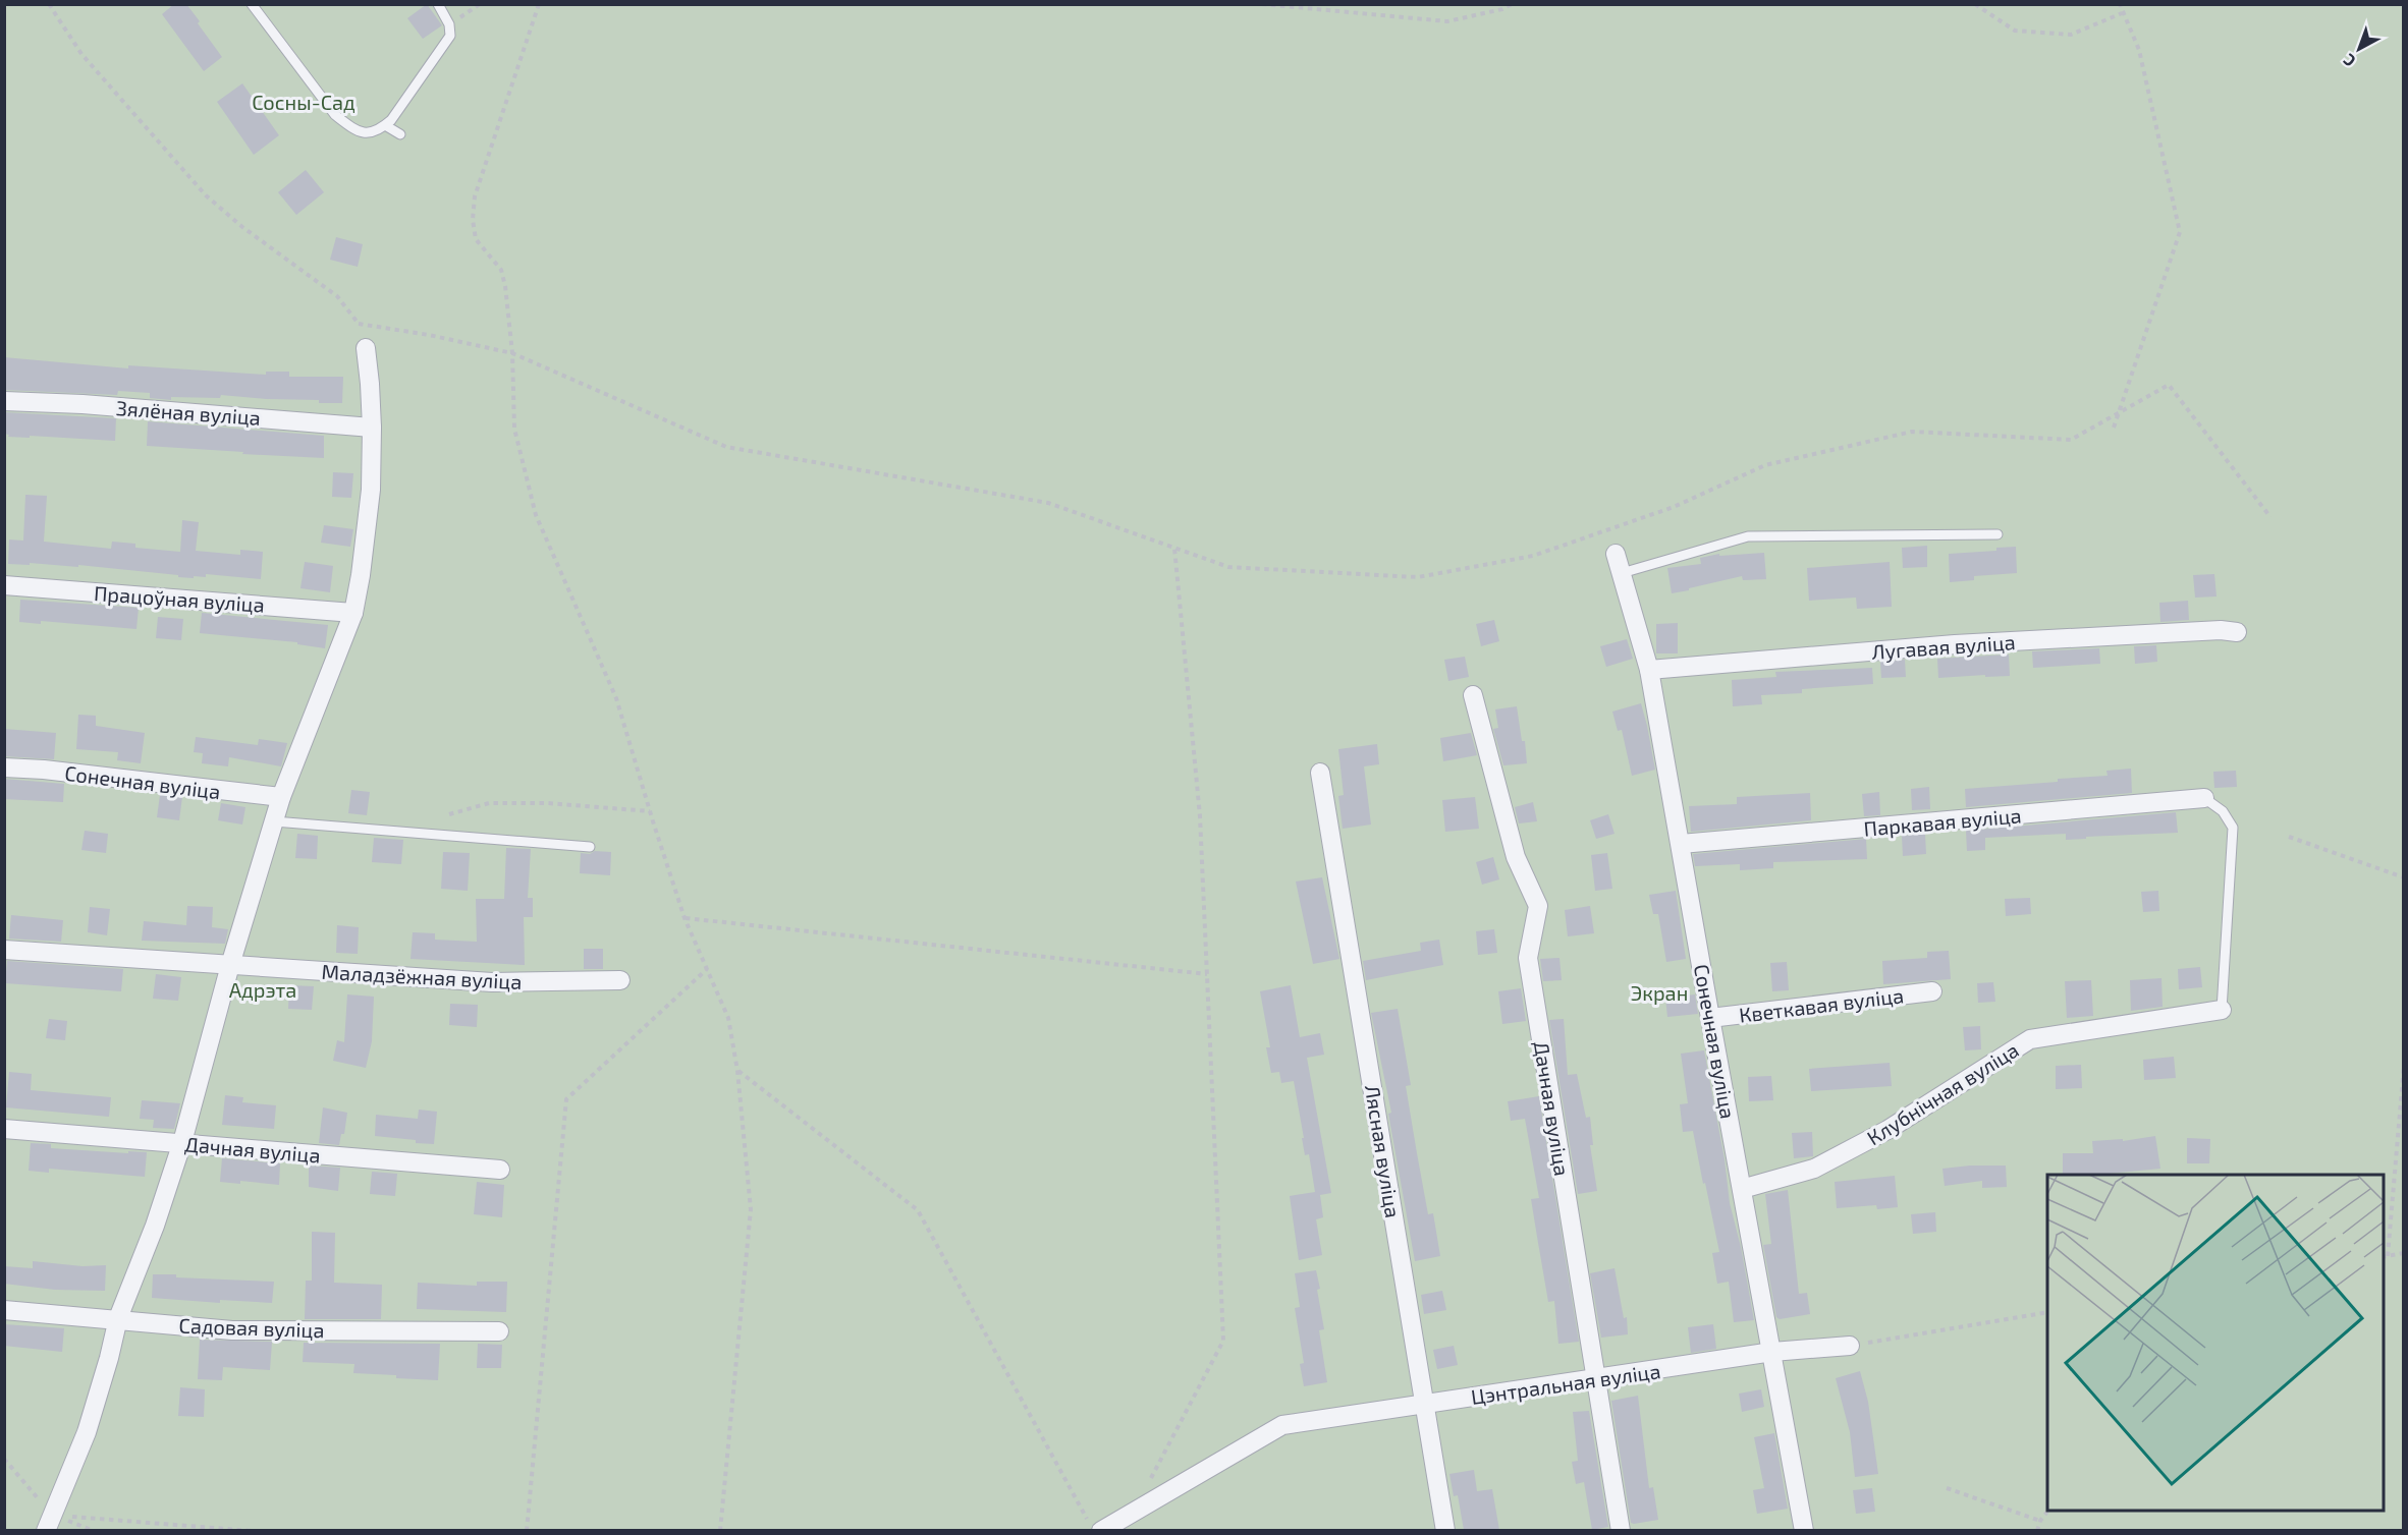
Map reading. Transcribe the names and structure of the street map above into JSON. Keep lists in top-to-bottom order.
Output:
{
  "streets": {
    "street": [
      "Зялёная вуліца",
      "Працоўная вуліца",
      "Лугавая вуліца",
      "Сонечная вуліца",
      "Паркавая вуліца",
      "Маладзёжная вуліца",
      "Кветкавая вуліца",
      "Клубнічная вуліца",
      "Дачная вуліца",
      "Лясная вуліца",
      "Садовая вуліца",
      "Цэнтральная вуліца"
    ]
  },
  "crossings": [
    ["Лугавая вуліца", "Сонечная вуліца"],
    ["Сонечная вуліца", "Паркавая вуліца"],
    ["Сонечная вуліца", "Кветкавая вуліца"],
    ["Сонечная вуліца", "Клубнічная вуліца"],
    ["Сонечная вуліца", "Цэнтральная вуліца"],
    ["Дачная вуліца", "Цэнтральная вуліца"],
    ["Лясная вуліца", "Цэнтральная вуліца"]
  ],
  "parks": ["Сосны-Сад", "Адрэта", "Экран"],
  "north": "bottom left"
}
